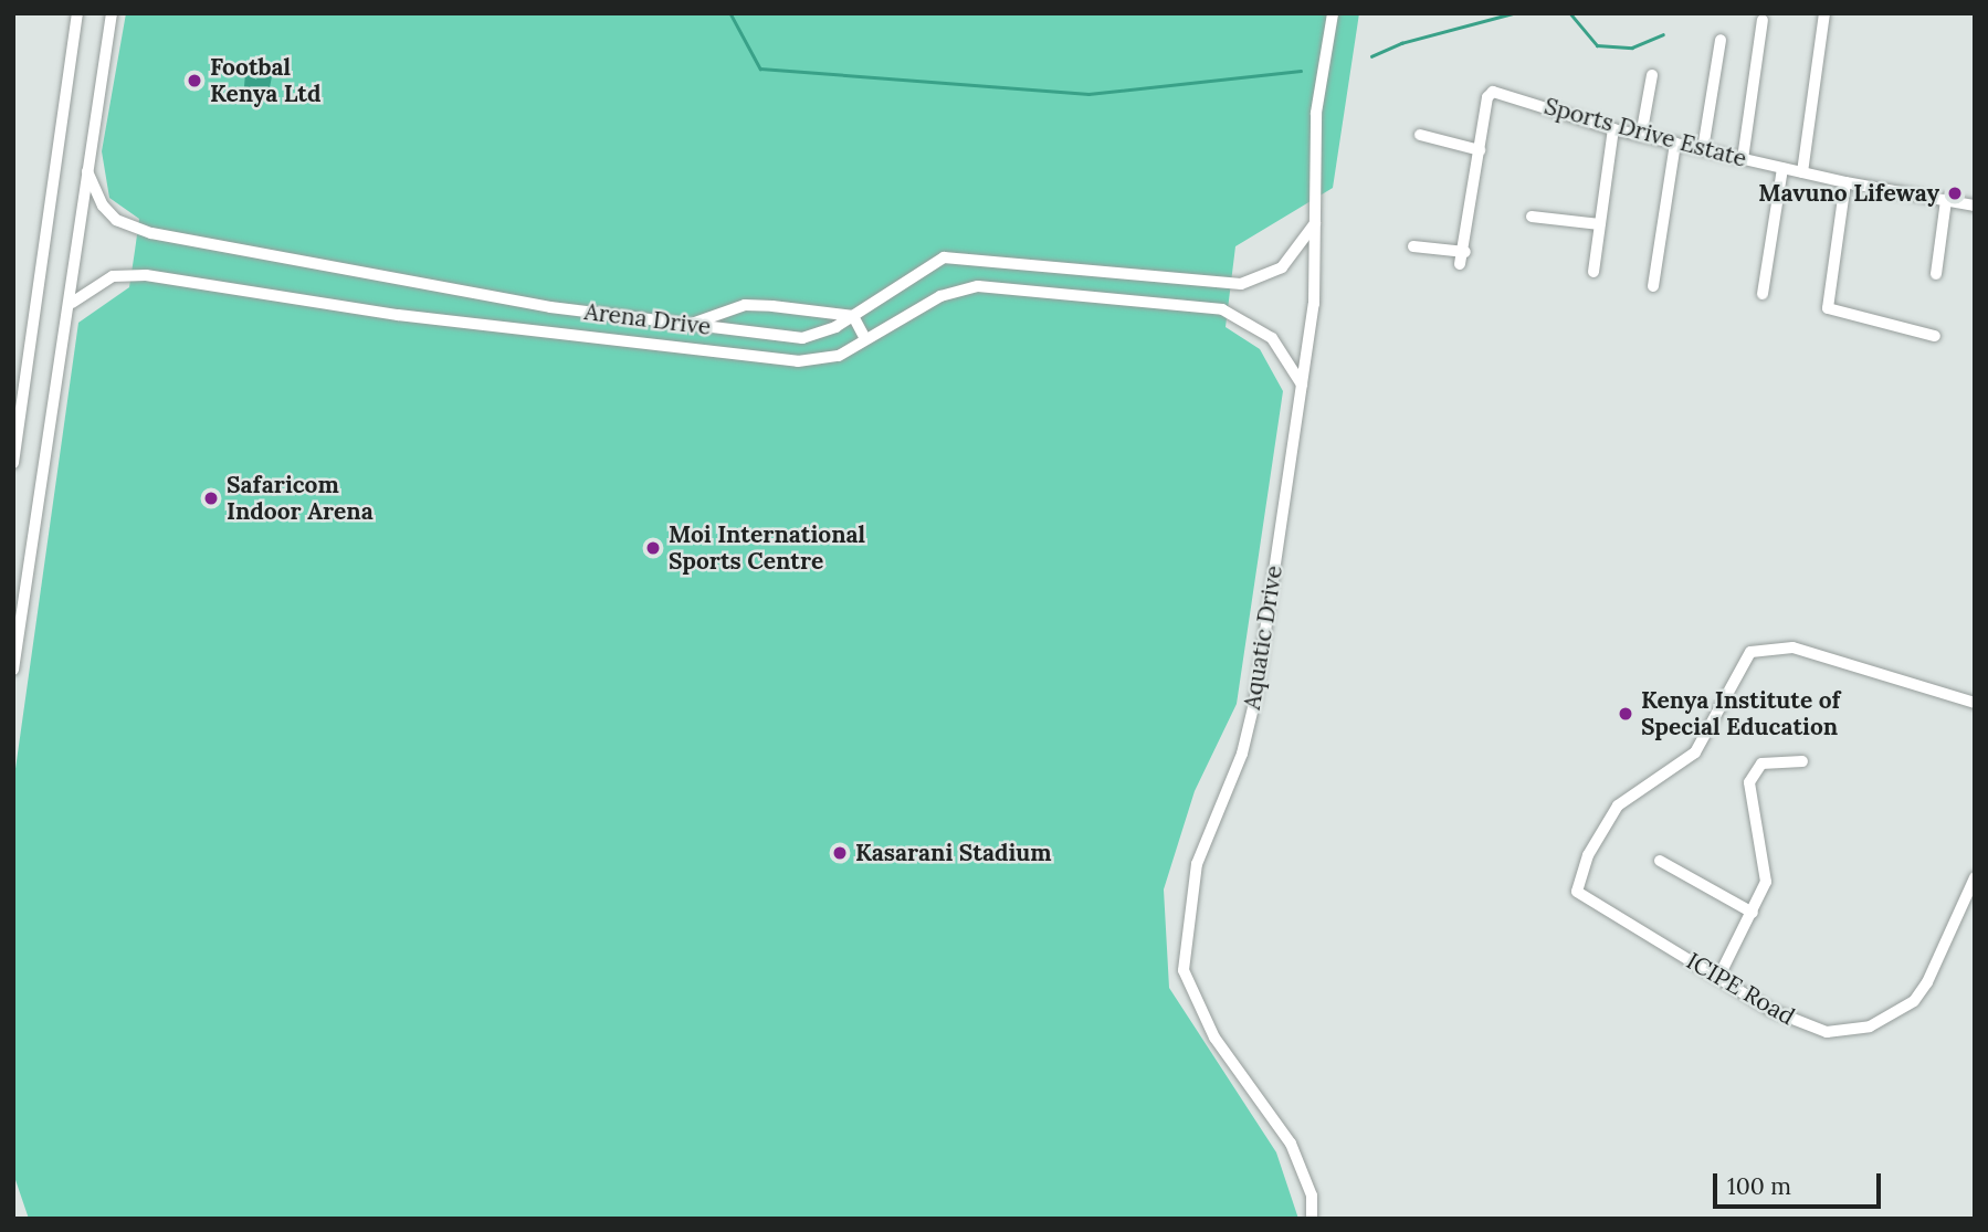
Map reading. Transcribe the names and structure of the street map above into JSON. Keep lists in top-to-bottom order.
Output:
{
  "streets": {
    "street": [
      "Sports Drive Estate",
      "Arena Drive",
      "Aquatic Drive",
      "ICIPE Road"
    ]
  },
  "crossings": [
    ["Arena Drive", "Aquatic Drive"]
  ],
  "places": [
    "Footbal Kenya Ltd",
    "Mavuno Lifeway",
    "Safaricom Indoor Arena",
    "Moi International Sports Centre",
    "Kenya Institute of Special Education",
    "Kasarani Stadium"
  ],
  "scale_bar": "100 m"
}
